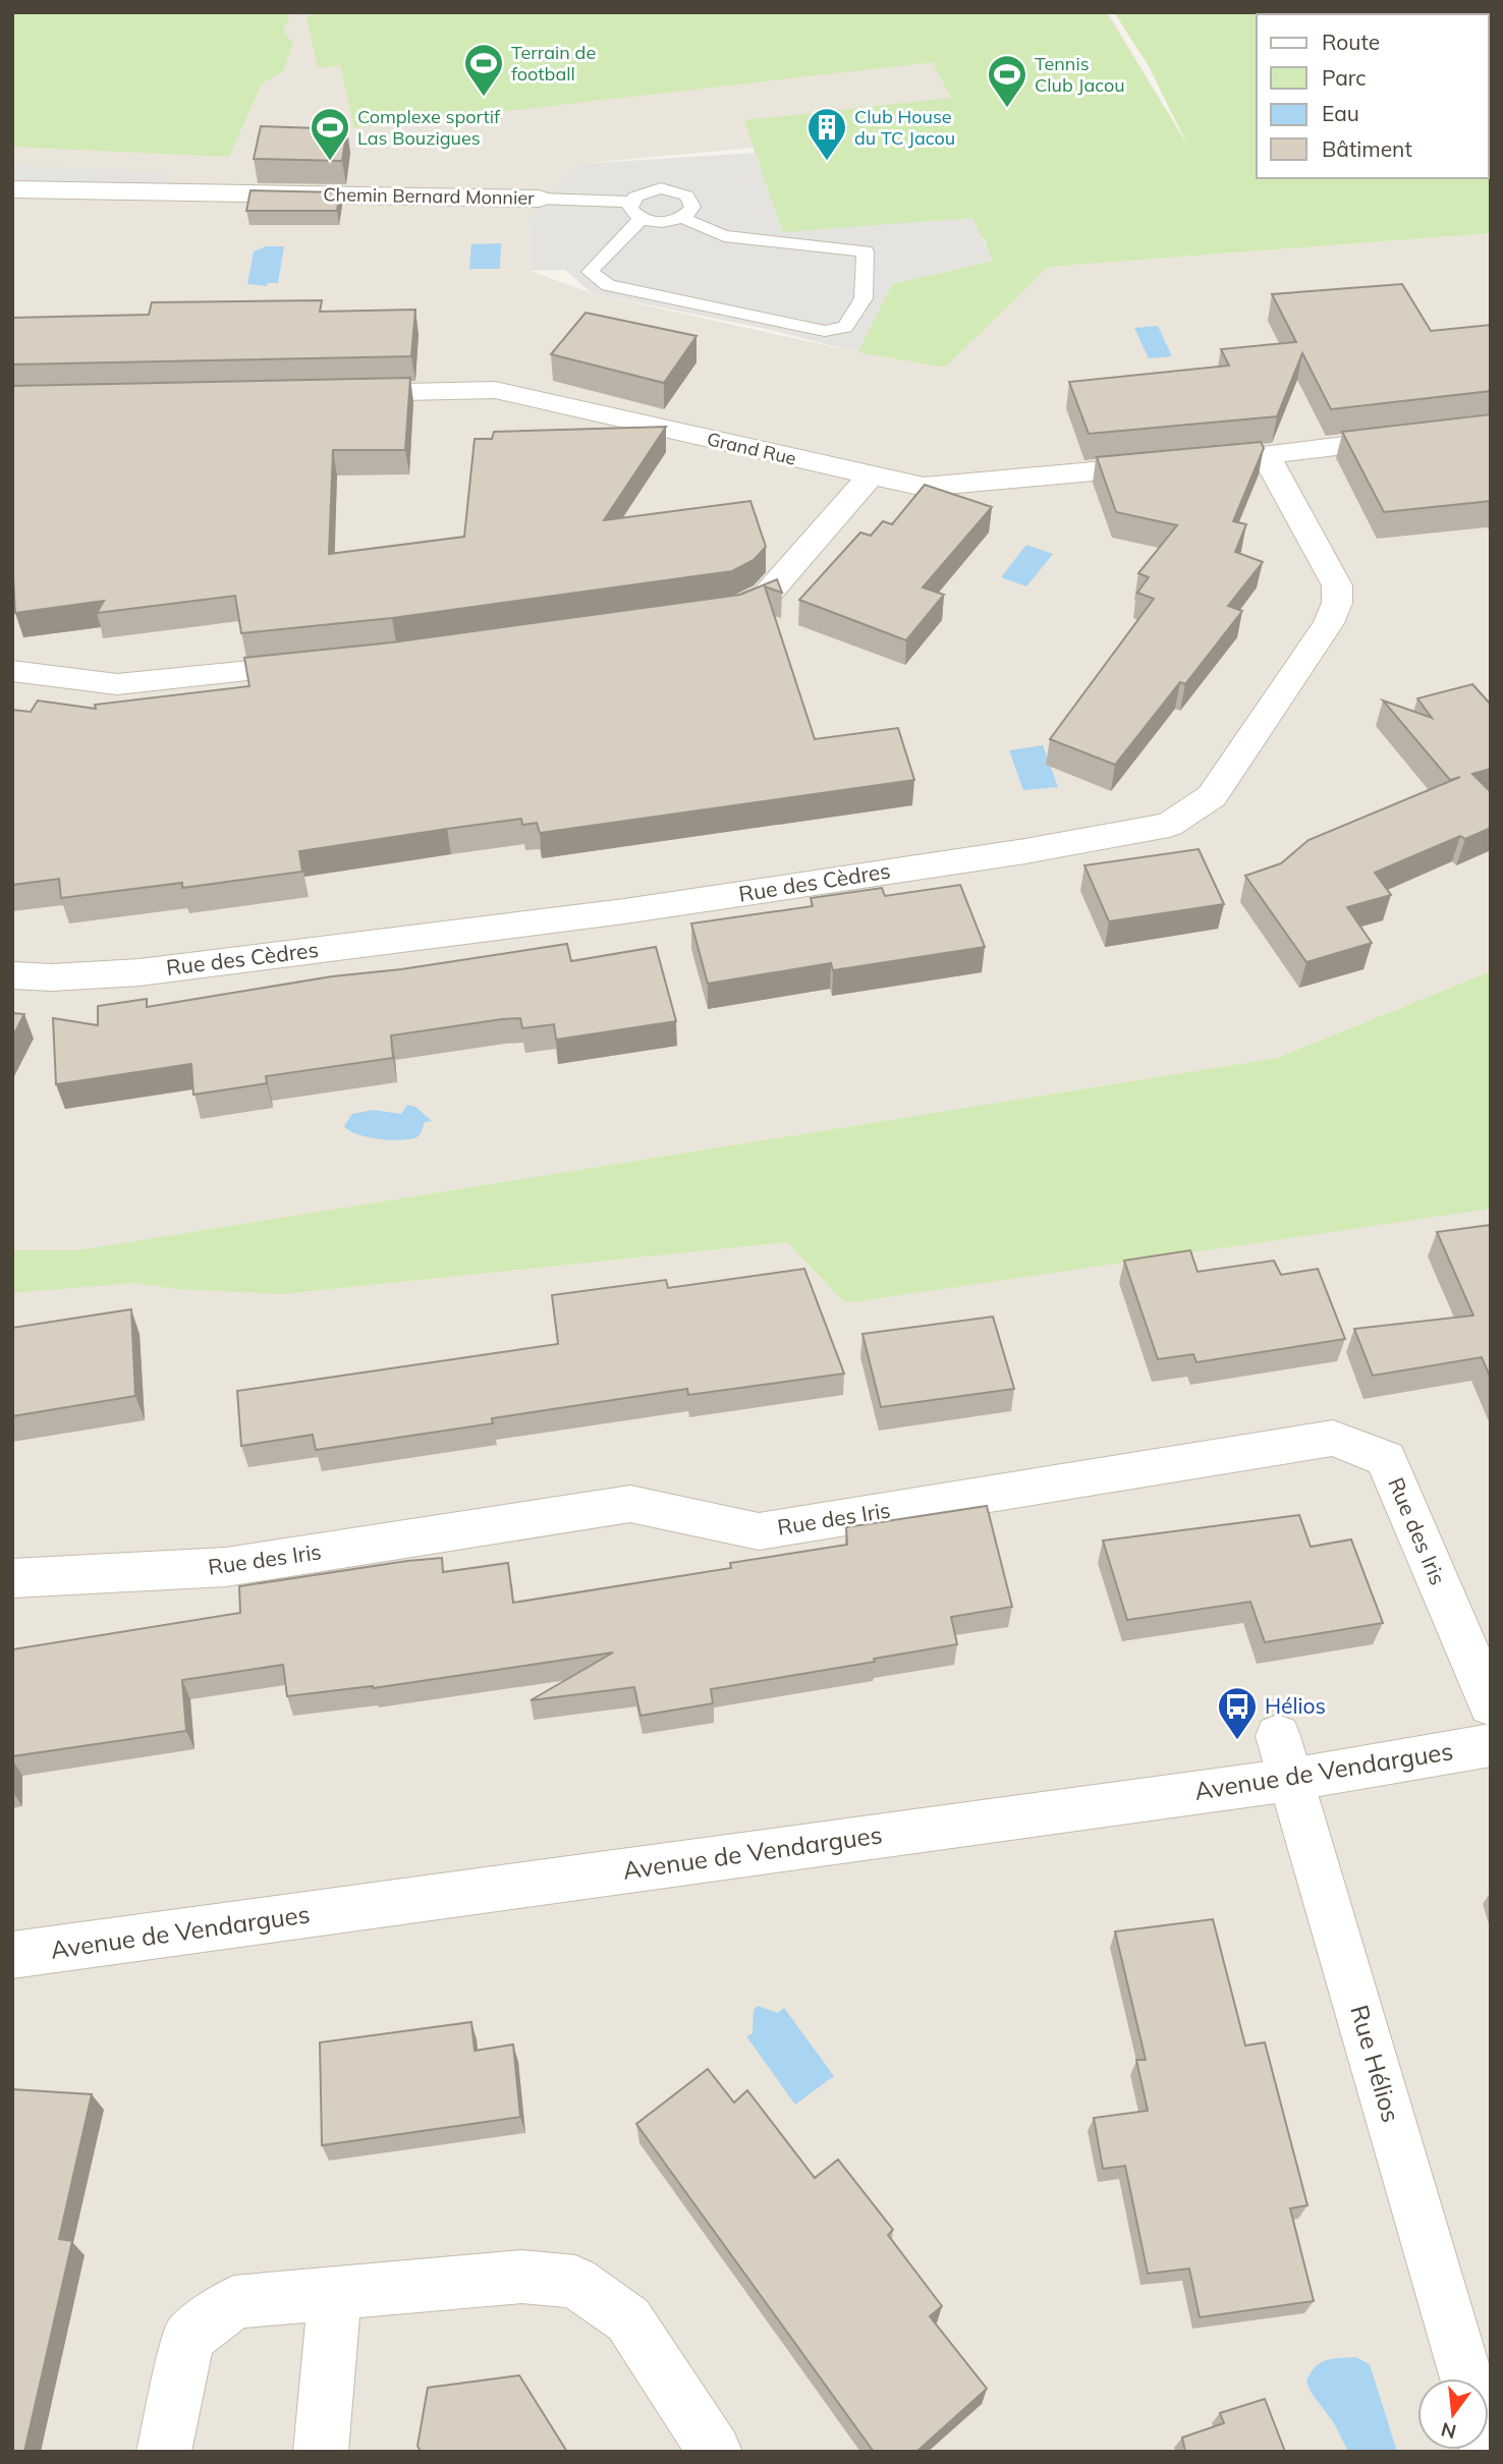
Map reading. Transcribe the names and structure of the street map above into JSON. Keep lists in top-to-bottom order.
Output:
{
  "streets": {
    "street": [
      "Chemin Bernard Monnier",
      "Grand Rue",
      "Rue des Cèdres",
      "Rue des Iris",
      "Avenue de Vendargues",
      "Rue Hélios"
    ]
  },
  "crossings": [
    ["Avenue de Vendargues", "Rue Hélios"]
  ],
  "places": {
    "sports": ["Terrain de football", "Tennis Club Jacou", "Complexe sportif Las Bouzigues"],
    "building": ["Club House du TC Jacou"],
    "bus stop": ["Hélios"]
  },
  "legend": [
    "Route",
    "Parc",
    "Eau",
    "Bâtiment"
  ],
  "north": "bottom"
}
